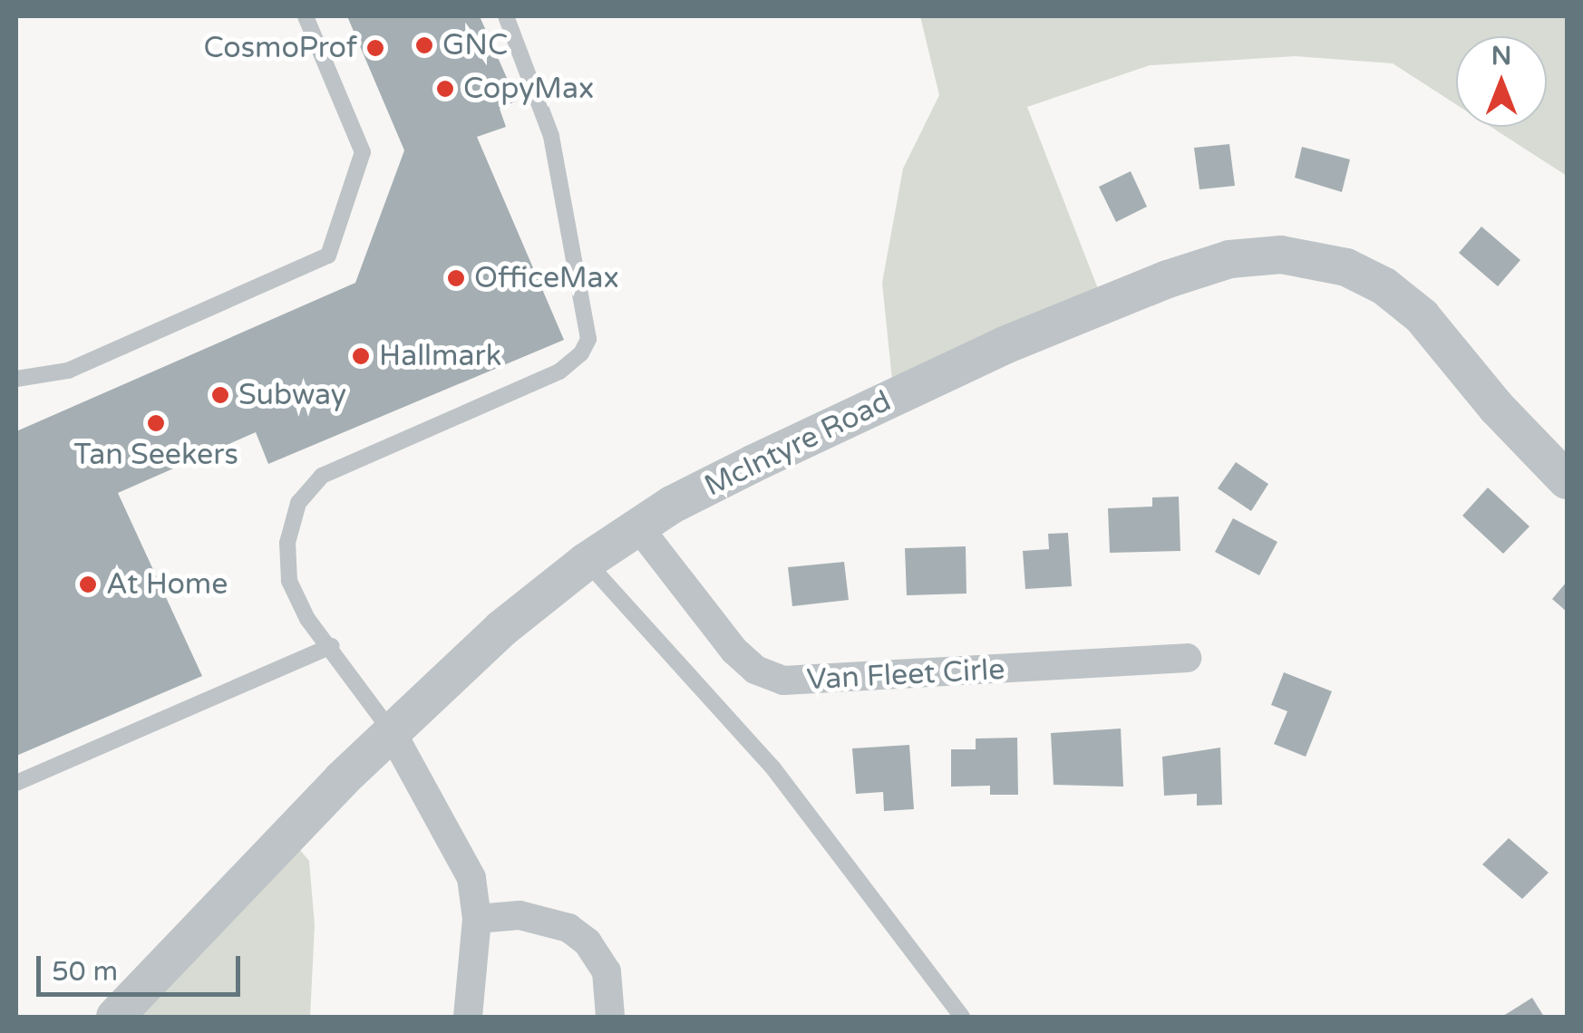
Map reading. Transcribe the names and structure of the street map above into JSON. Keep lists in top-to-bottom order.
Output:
{
  "streets": {
    "street": ["McIntyre Road", "Van Fleet Cirle"]
  },
  "crossings": [
    ["McIntyre Road", "Van Fleet Cirle"]
  ],
  "places": [
    "GNC",
    "CosmoProf",
    "CopyMax",
    "OfficeMax",
    "Hallmark",
    "Subway",
    "Tan Seekers",
    "At Home"
  ],
  "scale_bar": "50 m",
  "north": "top"
}
